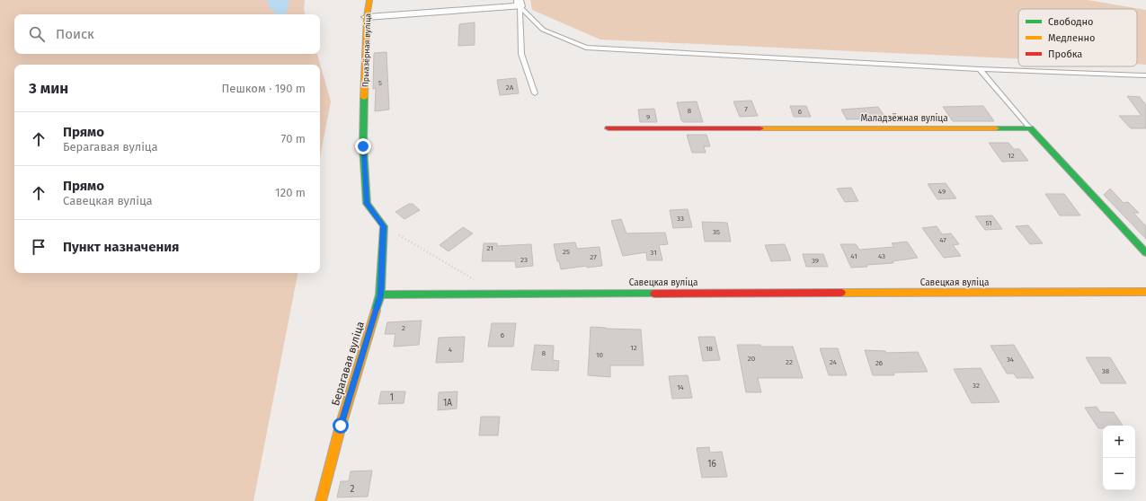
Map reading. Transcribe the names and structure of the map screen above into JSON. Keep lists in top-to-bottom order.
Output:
{
  "streets": {
    "street": [
      "Прыазёрная вуліца",
      "Маладзёжная вуліца",
      "Савецкая вуліца",
      "Берагавая вуліца"
    ]
  },
  "crossings": [
    ["Савецкая вуліца", "Берагавая вуліца"]
  ],
  "house_numbers": [
    "5",
    "2А",
    "7",
    "8",
    "6",
    "9",
    "12",
    "49",
    "33",
    "51",
    "35",
    "47",
    "21",
    "25",
    "31",
    "41",
    "43",
    "27",
    "23",
    "39",
    "2",
    "6",
    "12",
    "18",
    "4",
    "8",
    "10",
    "20",
    "34",
    "22",
    "24",
    "26",
    "38",
    "32",
    "14",
    "1",
    "1А",
    "16",
    "2"
  ],
  "legend": ["Свободно", "Медленно", "Пробка"],
  "page": {
    "search": "Поиск",
    "heading": ["3 мин", "Пешком · 190 m"],
    "list": [
      ["Прямо", "Берагавая вуліца", "70 m"],
      ["Прямо", "Савецкая вуліца", "120 m"],
      "Пункт назначения"
    ],
    "map_buttons": ["+", "−"]
  }
}
